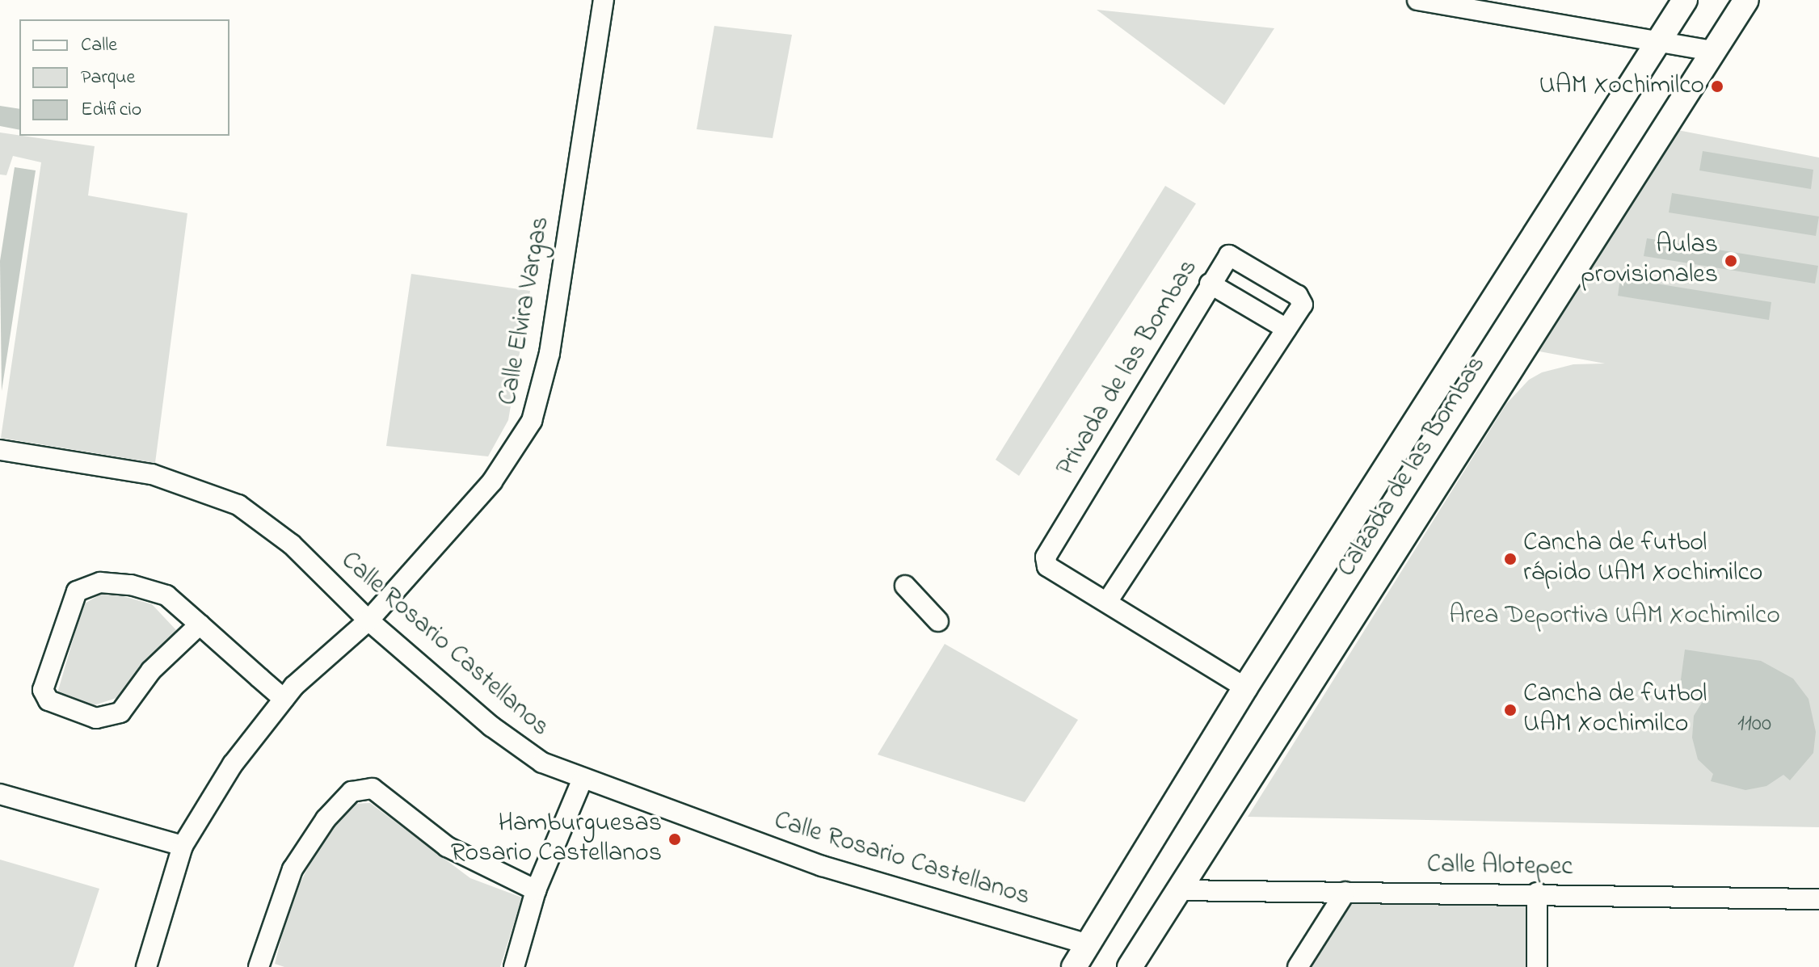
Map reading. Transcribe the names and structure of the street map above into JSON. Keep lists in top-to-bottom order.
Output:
{
  "streets": {
    "main road": ["Calzada de las Bombas"],
    "street": [
      "Calle Elvira Vargas",
      "Privada de las Bombas",
      "Calle Rosario Castellanos",
      "Calle Alotepec"
    ]
  },
  "crossings": [
    ["Calle Elvira Vargas", "Calle Rosario Castellanos"],
    ["Privada de las Bombas", "Calzada de las Bombas"],
    ["Calzada de las Bombas", "Calle Rosario Castellanos"],
    ["Calzada de las Bombas", "Calle Alotepec"]
  ],
  "parks": ["Area Deportiva UAM Xochimilco"],
  "places": [
    "UAM Xochimilco",
    "Aulas provisionales",
    "Cancha de futbol rápido UAM Xochimilco",
    "Cancha de futbol UAM Xochimilco",
    "Hamburguesas Rosario Castellanos"
  ],
  "house_numbers": ["1100"],
  "legend": ["Calle", "Parque", "Edificio"]
}
